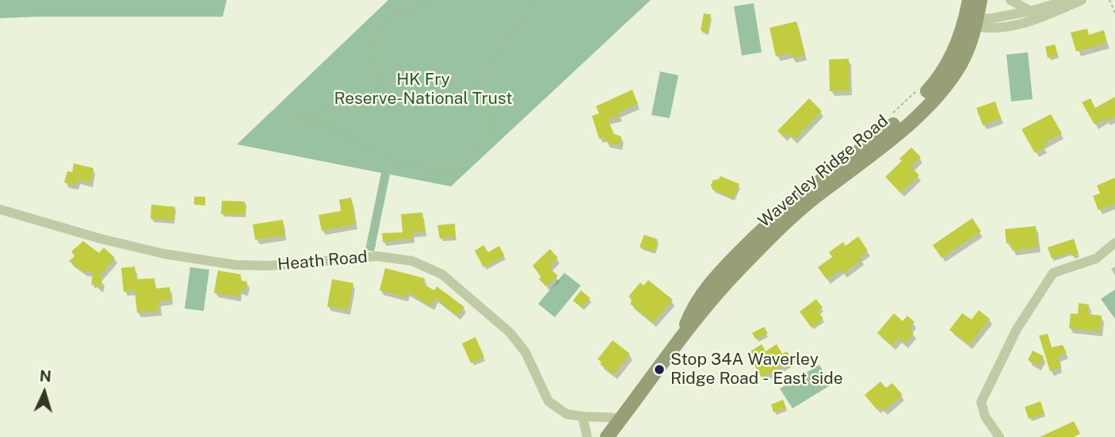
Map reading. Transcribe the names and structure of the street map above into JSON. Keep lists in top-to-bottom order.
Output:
{
  "streets": {
    "main road": ["Waverley Ridge Road"],
    "street": ["Heath Road"]
  },
  "crossings": [
    ["Waverley Ridge Road", "Heath Road"]
  ],
  "parks": ["HK Fry Reserve-National Trust"],
  "places": ["Stop 34A Waverley Ridge Road - East side"],
  "north": "top"
}
